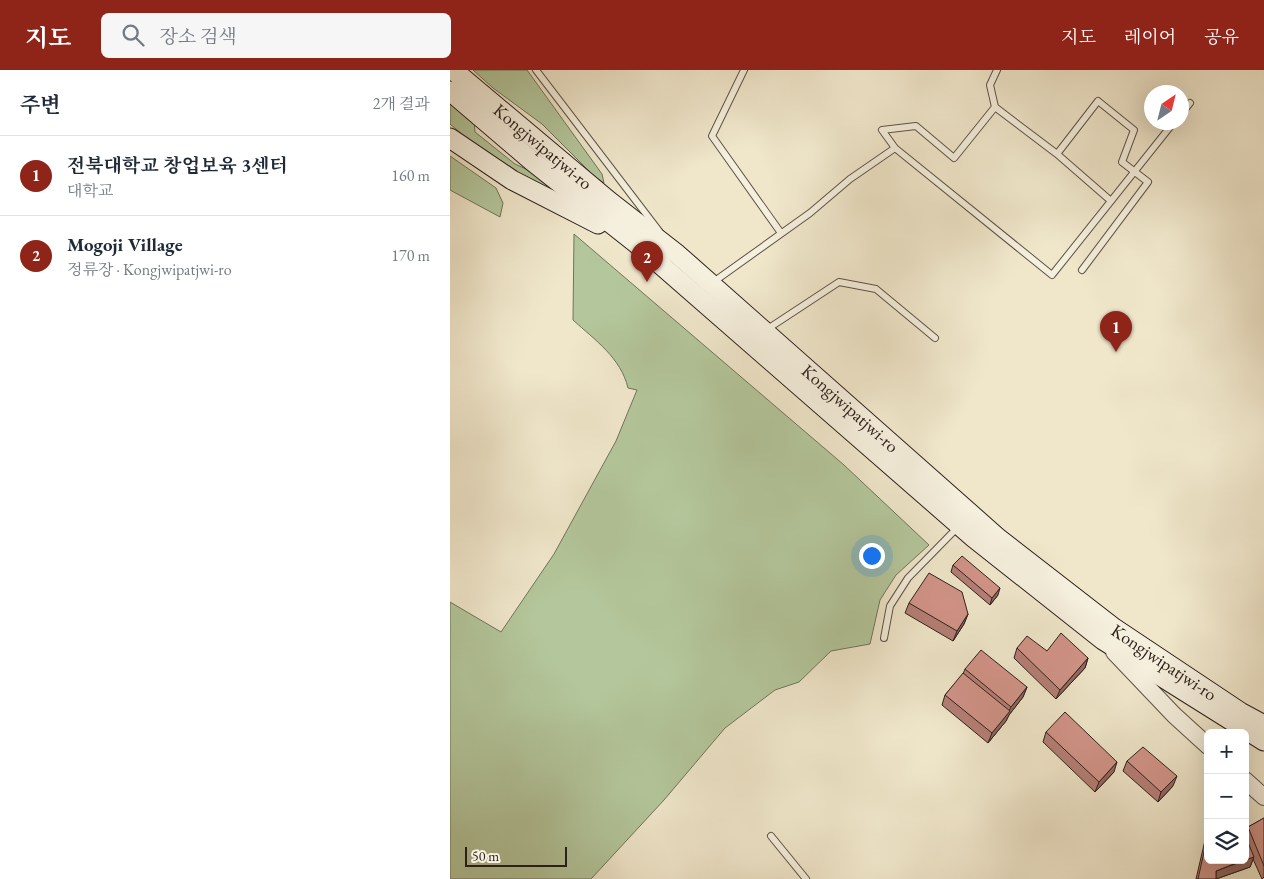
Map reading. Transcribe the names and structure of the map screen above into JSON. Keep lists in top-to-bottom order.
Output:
{
  "streets": {
    "main road": ["Kongjwipatjwi-ro"]
  },
  "scale_bar": "50 m",
  "north": "top right",
  "page": {
    "header": "지도",
    "search": "장소 검색",
    "nav": ["지도", "레이어", "공유"],
    "heading": ["주변", "2개 결과"],
    "list": [
      {
        "mark": "1",
        "name": "전북대학교 창업보육 3센터",
        "note": "대학교",
        "value": "160 m"
      },
      {
        "mark": "2",
        "name": "Mogoji Village",
        "note": "정류장 · Kongjwipatjwi-ro",
        "value": "170 m"
      }
    ],
    "pins": ["2", "1"],
    "map_buttons": ["+", "−"],
    "scale": "50 m"
  }
}
